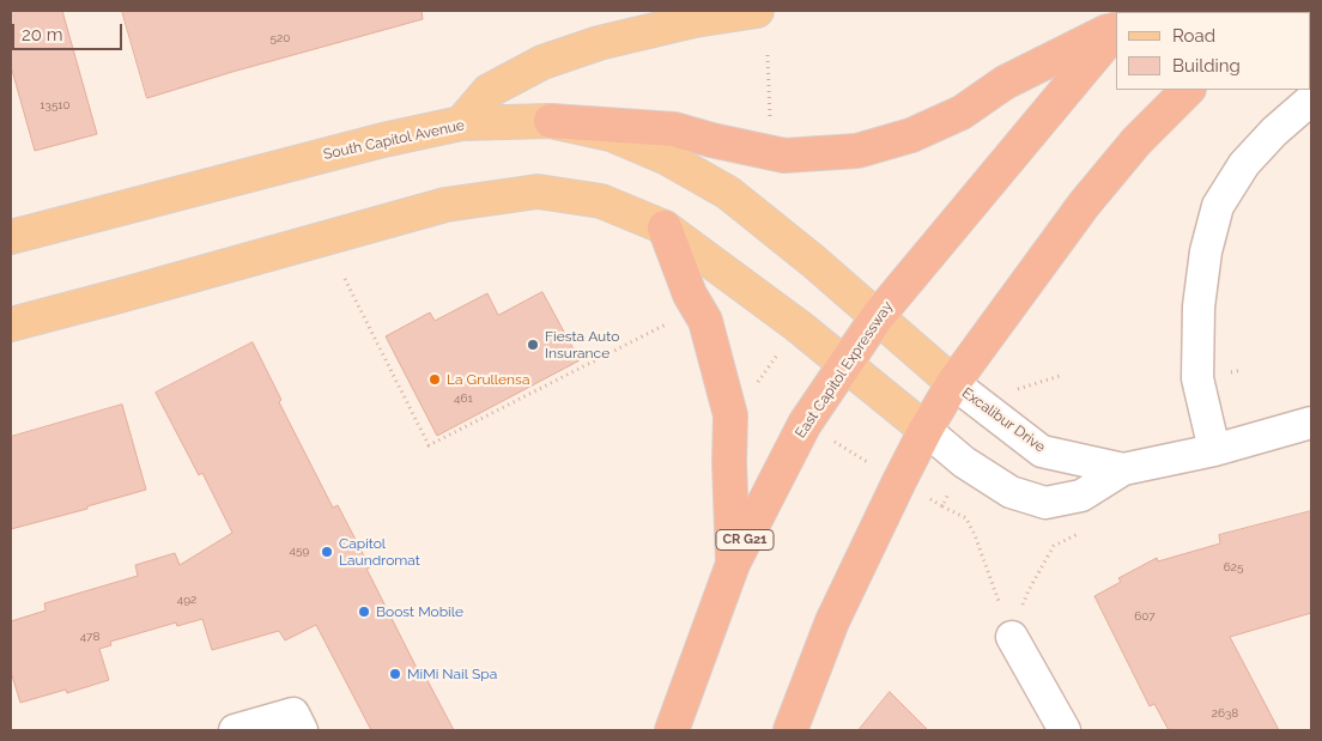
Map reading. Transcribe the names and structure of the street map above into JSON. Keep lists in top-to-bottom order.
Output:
{
  "streets": {
    "highway": ["East Capitol Expressway", "CR G21"],
    "main road": ["South Capitol Avenue"],
    "street": ["Excalibur Drive"]
  },
  "crossings": [
    ["South Capitol Avenue", "East Capitol Expressway"],
    ["South Capitol Avenue", "Excalibur Drive"]
  ],
  "places": [
    "Fiesta Auto Insurance",
    "La Grullensa",
    "Capitol Laundromat",
    "Boost Mobile",
    "MiMi Nail Spa"
  ],
  "house_numbers": [
    "520",
    "13510",
    "461",
    "459",
    "625",
    "492",
    "607",
    "478",
    "2638"
  ],
  "legend": ["Road", "Building"],
  "scale_bar": "20 m"
}
